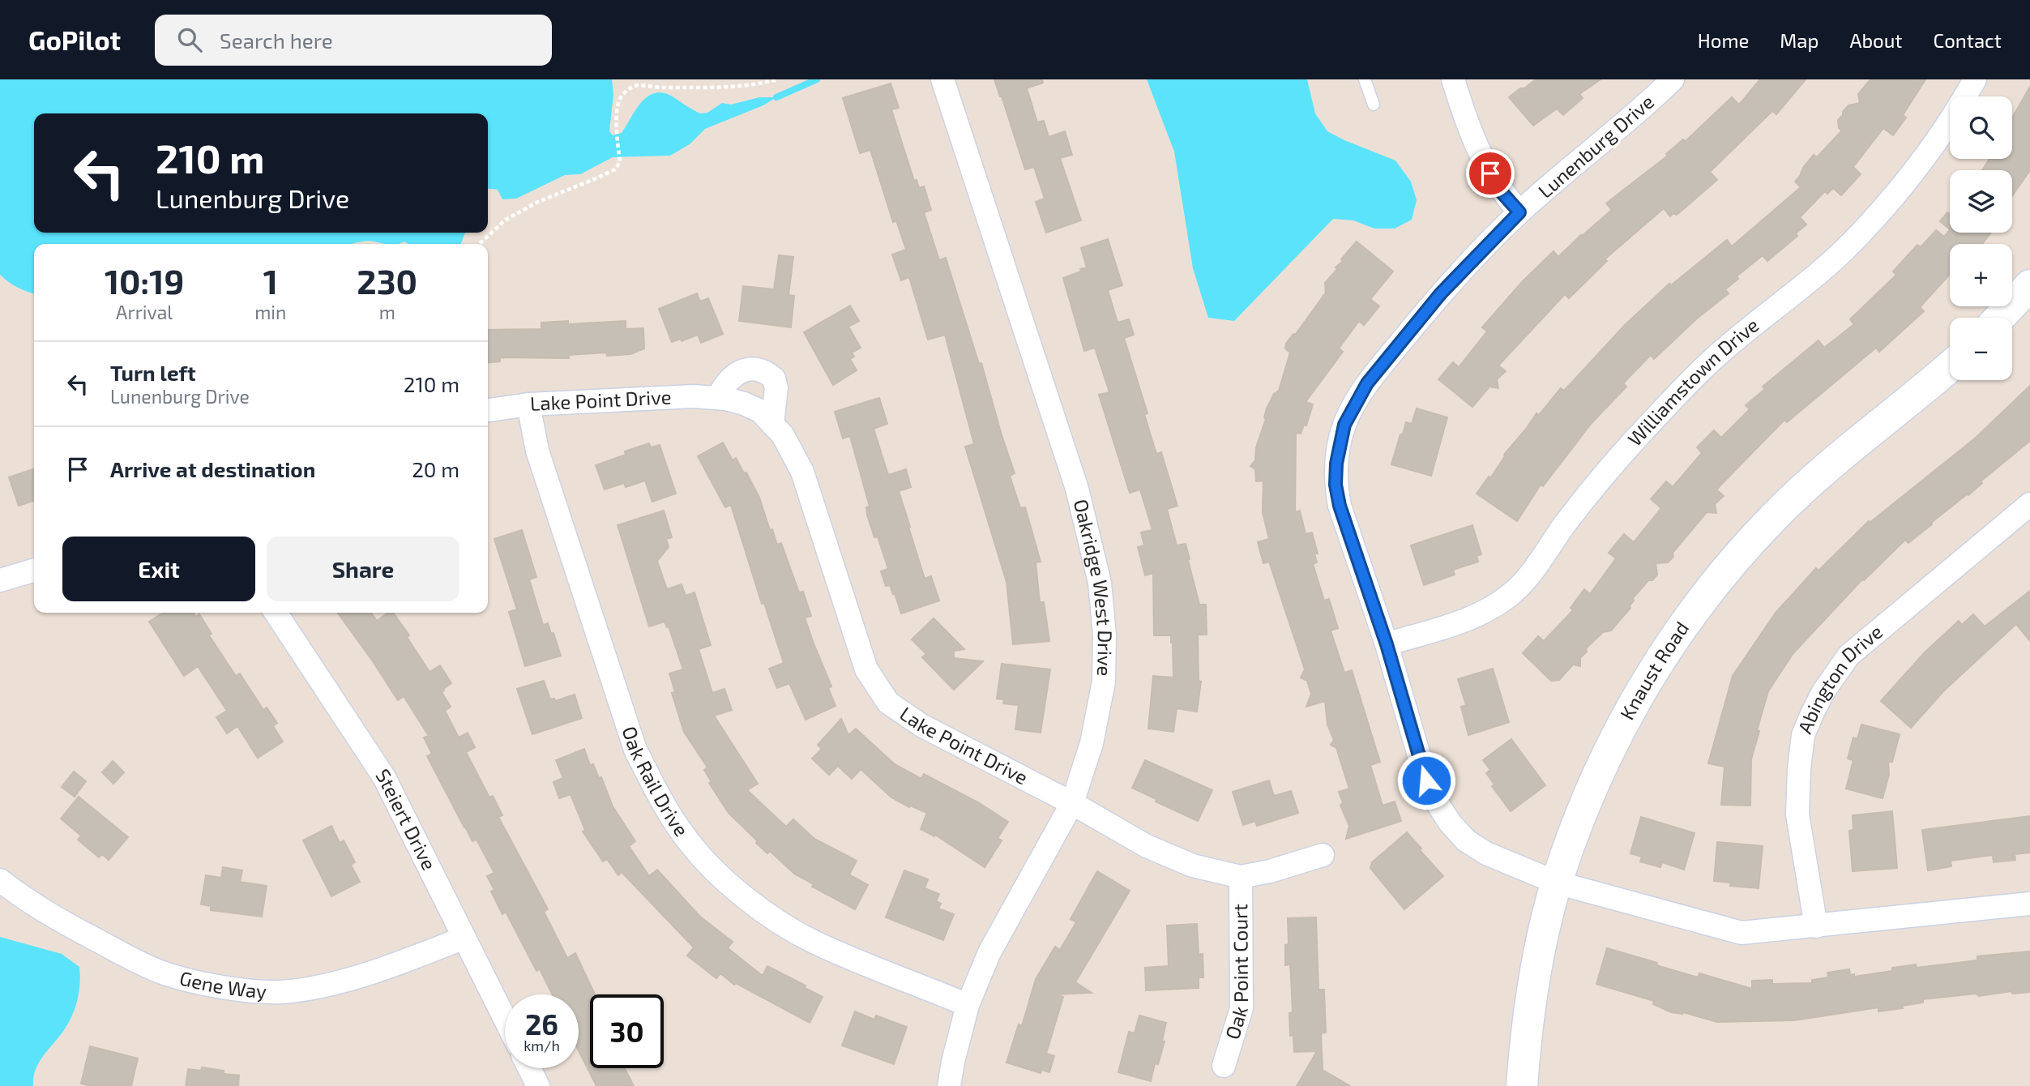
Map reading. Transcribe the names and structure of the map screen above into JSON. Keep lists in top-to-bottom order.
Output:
{
  "streets": {
    "main road": ["Knaust Road"],
    "street": [
      "Lunenburg Drive",
      "Williamstown Drive",
      "Lake Point Drive",
      "Oakridge West Drive",
      "Abington Drive",
      "Oak Rail Drive",
      "Steiert Drive",
      "Oak Point Court",
      "Gene Way"
    ]
  },
  "crossings": [
    ["Lunenburg Drive", "Williamstown Drive"],
    ["Lunenburg Drive", "Knaust Road"],
    ["Lake Point Drive", "Oakridge West Drive"],
    ["Lake Point Drive", "Oak Rail Drive"],
    ["Lake Point Drive", "Oak Point Court"],
    ["Oakridge West Drive", "Oak Rail Drive"],
    ["Steiert Drive", "Gene Way"]
  ],
  "page": {
    "header": "GoPilot",
    "search": "Search here",
    "nav": [
      "Home",
      "Map",
      "About",
      "Contact"
    ],
    "map_buttons": ["+", "−"],
    "turn": ["210 m", "Lunenburg Drive"],
    "eta": [
      "10:19",
      "Arrival",
      "1",
      "min",
      "230",
      "m"
    ],
    "list": [
      {
        "name": "Turn left",
        "note": "Lunenburg Drive",
        "value": "210 m"
      },
      {
        "name": "Arrive at destination",
        "value": "20 m"
      }
    ],
    "buttons": ["Exit", "Share"],
    "speed": "26 km/h",
    "limit": "30"
  }
}
